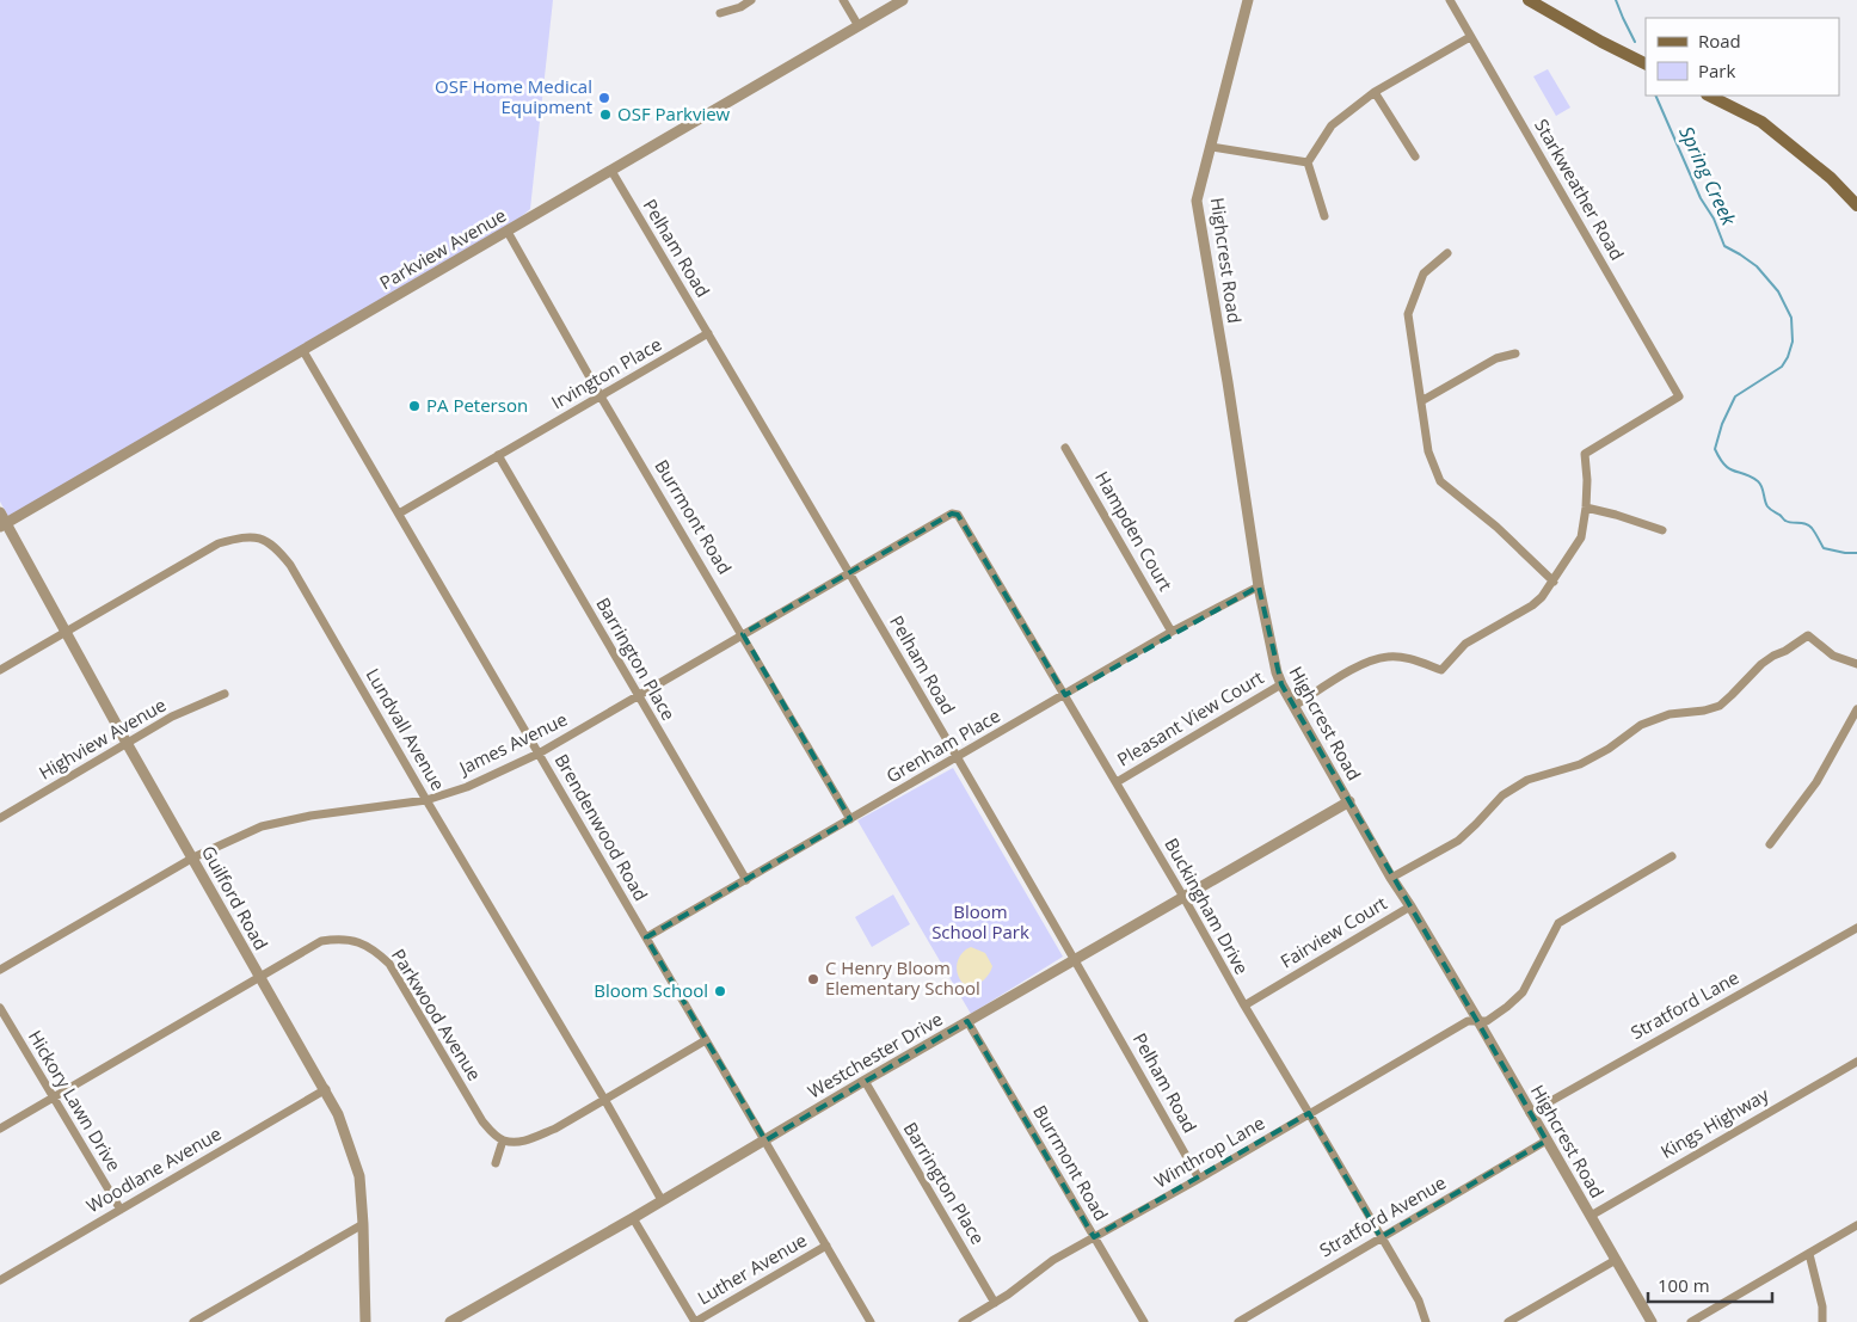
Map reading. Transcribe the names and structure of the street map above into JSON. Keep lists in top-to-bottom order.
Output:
{
  "streets": {
    "street": [
      "Starkweather Road",
      "Pelham Road",
      "Parkview Avenue",
      "Highcrest Road",
      "Irvington Place",
      "Burrmont Road",
      "Hampden Court",
      "Barrington Place",
      "Pleasant View Court",
      "Lundvall Avenue",
      "Highview Avenue",
      "James Avenue",
      "Grenham Place",
      "Brendenwood Road",
      "Guilford Road",
      "Buckingham Drive",
      "Fairview Court",
      "Stratford Lane",
      "Parkwood Avenue",
      "Westchester Drive",
      "Hickory Lawn Drive",
      "Kings Highway",
      "Winthrop Lane",
      "Woodlane Avenue",
      "Stratford Avenue",
      "Luther Avenue"
    ]
  },
  "crossings": [
    ["Pelham Road", "Parkview Avenue"],
    ["Pelham Road", "Irvington Place"],
    ["Pelham Road", "James Avenue"],
    ["Pelham Road", "Grenham Place"],
    ["Pelham Road", "Westchester Drive"],
    ["Pelham Road", "Winthrop Lane"],
    ["Parkview Avenue", "Burrmont Road"],
    ["Parkview Avenue", "Brendenwood Road"],
    ["Parkview Avenue", "Guilford Road"],
    ["Highcrest Road", "Pleasant View Court"],
    ["Highcrest Road", "Grenham Place"],
    ["Highcrest Road", "Fairview Court"],
    ["Highcrest Road", "Stratford Lane"],
    ["Highcrest Road", "Westchester Drive"],
    ["Highcrest Road", "Kings Highway"],
    ["Highcrest Road", "Winthrop Lane"],
    ["Highcrest Road", "Stratford Avenue"],
    ["Irvington Place", "Burrmont Road"],
    ["Irvington Place", "Barrington Place"],
    ["Irvington Place", "Brendenwood Road"],
    ["Burrmont Road", "James Avenue"],
    ["Burrmont Road", "Grenham Place"],
    ["Burrmont Road", "Westchester Drive"],
    ["Burrmont Road", "Winthrop Lane"],
    ["Hampden Court", "Grenham Place"],
    ["Barrington Place", "James Avenue"],
    ["Barrington Place", "Grenham Place"],
    ["Barrington Place", "Westchester Drive"],
    ["Barrington Place", "Winthrop Lane"],
    ["Pleasant View Court", "Buckingham Drive"],
    ["Lundvall Avenue", "James Avenue"],
    ["Lundvall Avenue", "Guilford Road"],
    ["Lundvall Avenue", "Westchester Drive"],
    ["Highview Avenue", "Guilford Road"],
    ["James Avenue", "Brendenwood Road"],
    ["James Avenue", "Guilford Road"],
    ["James Avenue", "Buckingham Drive"],
    ["Grenham Place", "Brendenwood Road"],
    ["Grenham Place", "Buckingham Drive"],
    ["Brendenwood Road", "Westchester Drive"],
    ["Brendenwood Road", "Luther Avenue"],
    ["Guilford Road", "Parkwood Avenue"],
    ["Guilford Road", "Woodlane Avenue"],
    ["Buckingham Drive", "Fairview Court"],
    ["Buckingham Drive", "Westchester Drive"],
    ["Buckingham Drive", "Winthrop Lane"],
    ["Buckingham Drive", "Stratford Avenue"],
    ["Parkwood Avenue", "Hickory Lawn Drive"],
    ["Hickory Lawn Drive", "Woodlane Avenue"]
  ],
  "water": ["Spring Creek"],
  "parks": ["Bloom School Park"],
  "places": [
    "OSF Home Medical Equipment",
    "OSF Parkview",
    "PA Peterson",
    "C Henry Bloom Elementary School",
    "Bloom School"
  ],
  "legend": ["Road", "Park"],
  "scale_bar": "100 m"
}
